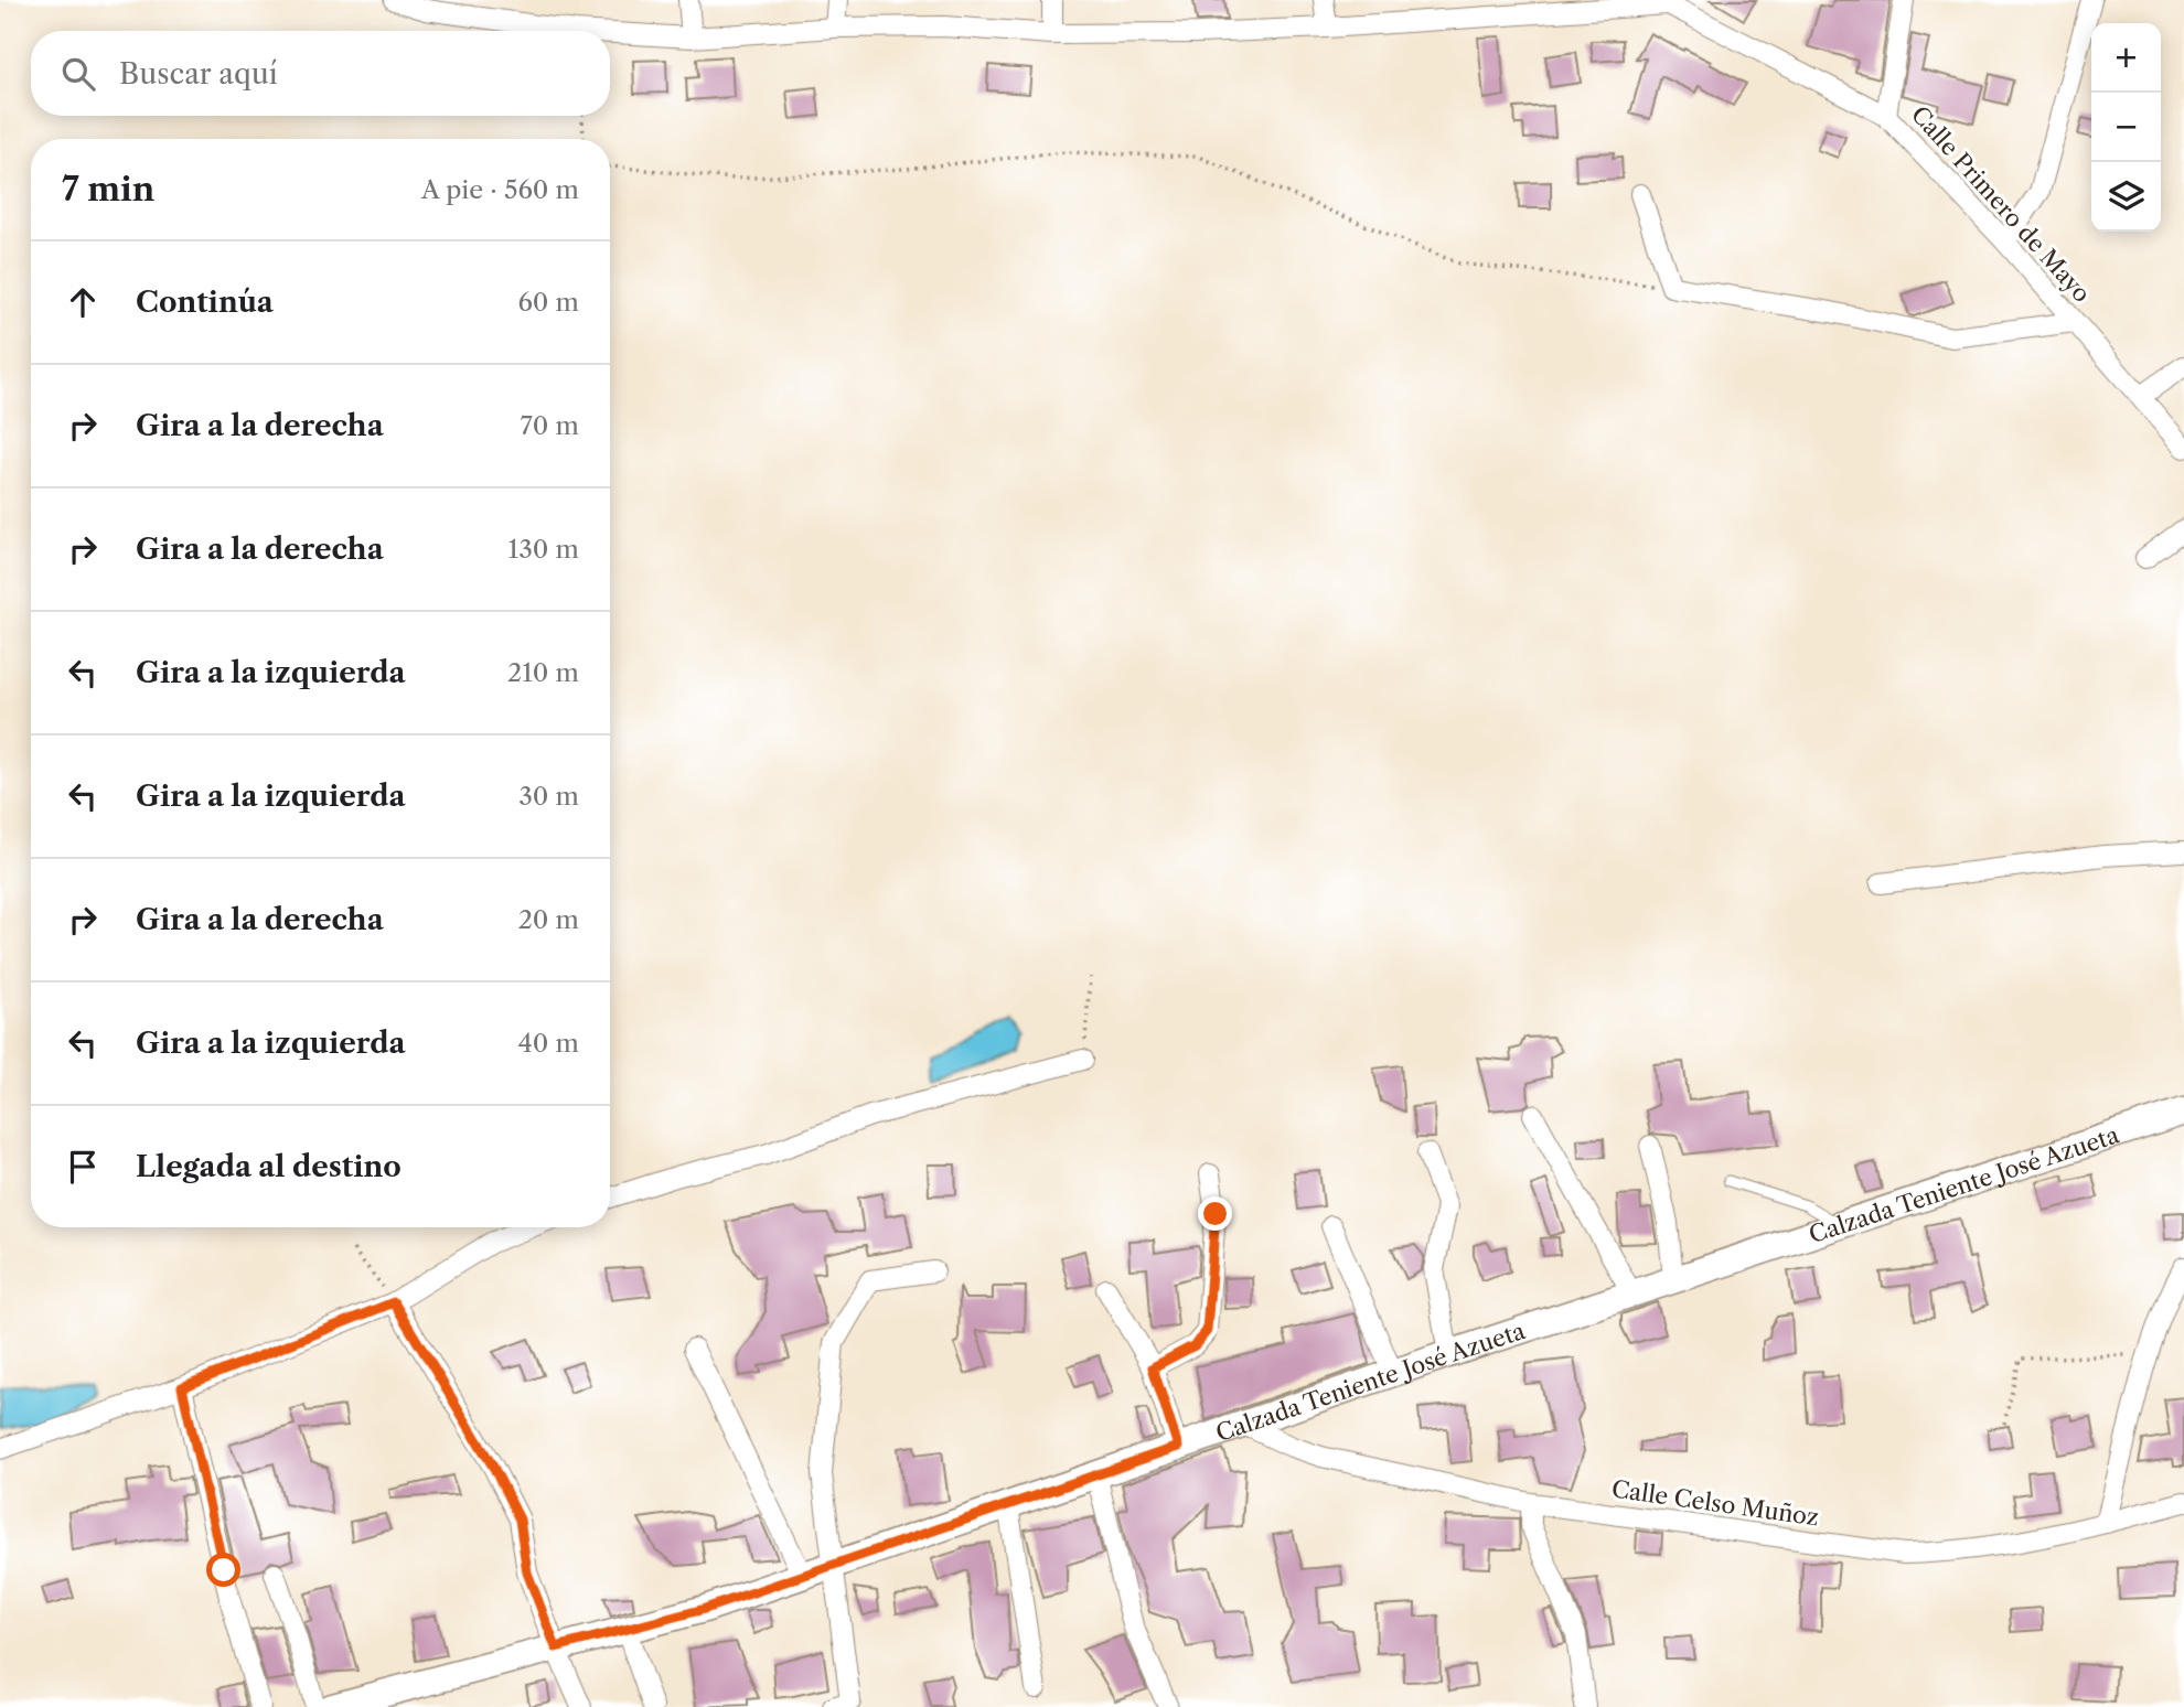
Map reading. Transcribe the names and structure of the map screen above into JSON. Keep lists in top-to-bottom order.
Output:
{
  "streets": {
    "main road": ["Calzada Teniente José Azueta"],
    "street": ["Calle Primero de Mayo", "Calle Celso Muñoz"]
  },
  "crossings": [
    ["Calzada Teniente José Azueta", "Calle Celso Muñoz"]
  ],
  "page": {
    "map_buttons": ["+", "−"],
    "search": "Buscar aquí",
    "heading": ["7 min", "A pie · 560 m"],
    "list": [
      ["Continúa", "60 m"],
      ["Gira a la derecha", "70 m"],
      ["Gira a la derecha", "130 m"],
      ["Gira a la izquierda", "210 m"],
      ["Gira a la izquierda", "30 m"],
      ["Gira a la derecha", "20 m"],
      ["Gira a la izquierda", "40 m"],
      "Llegada al destino"
    ]
  }
}
